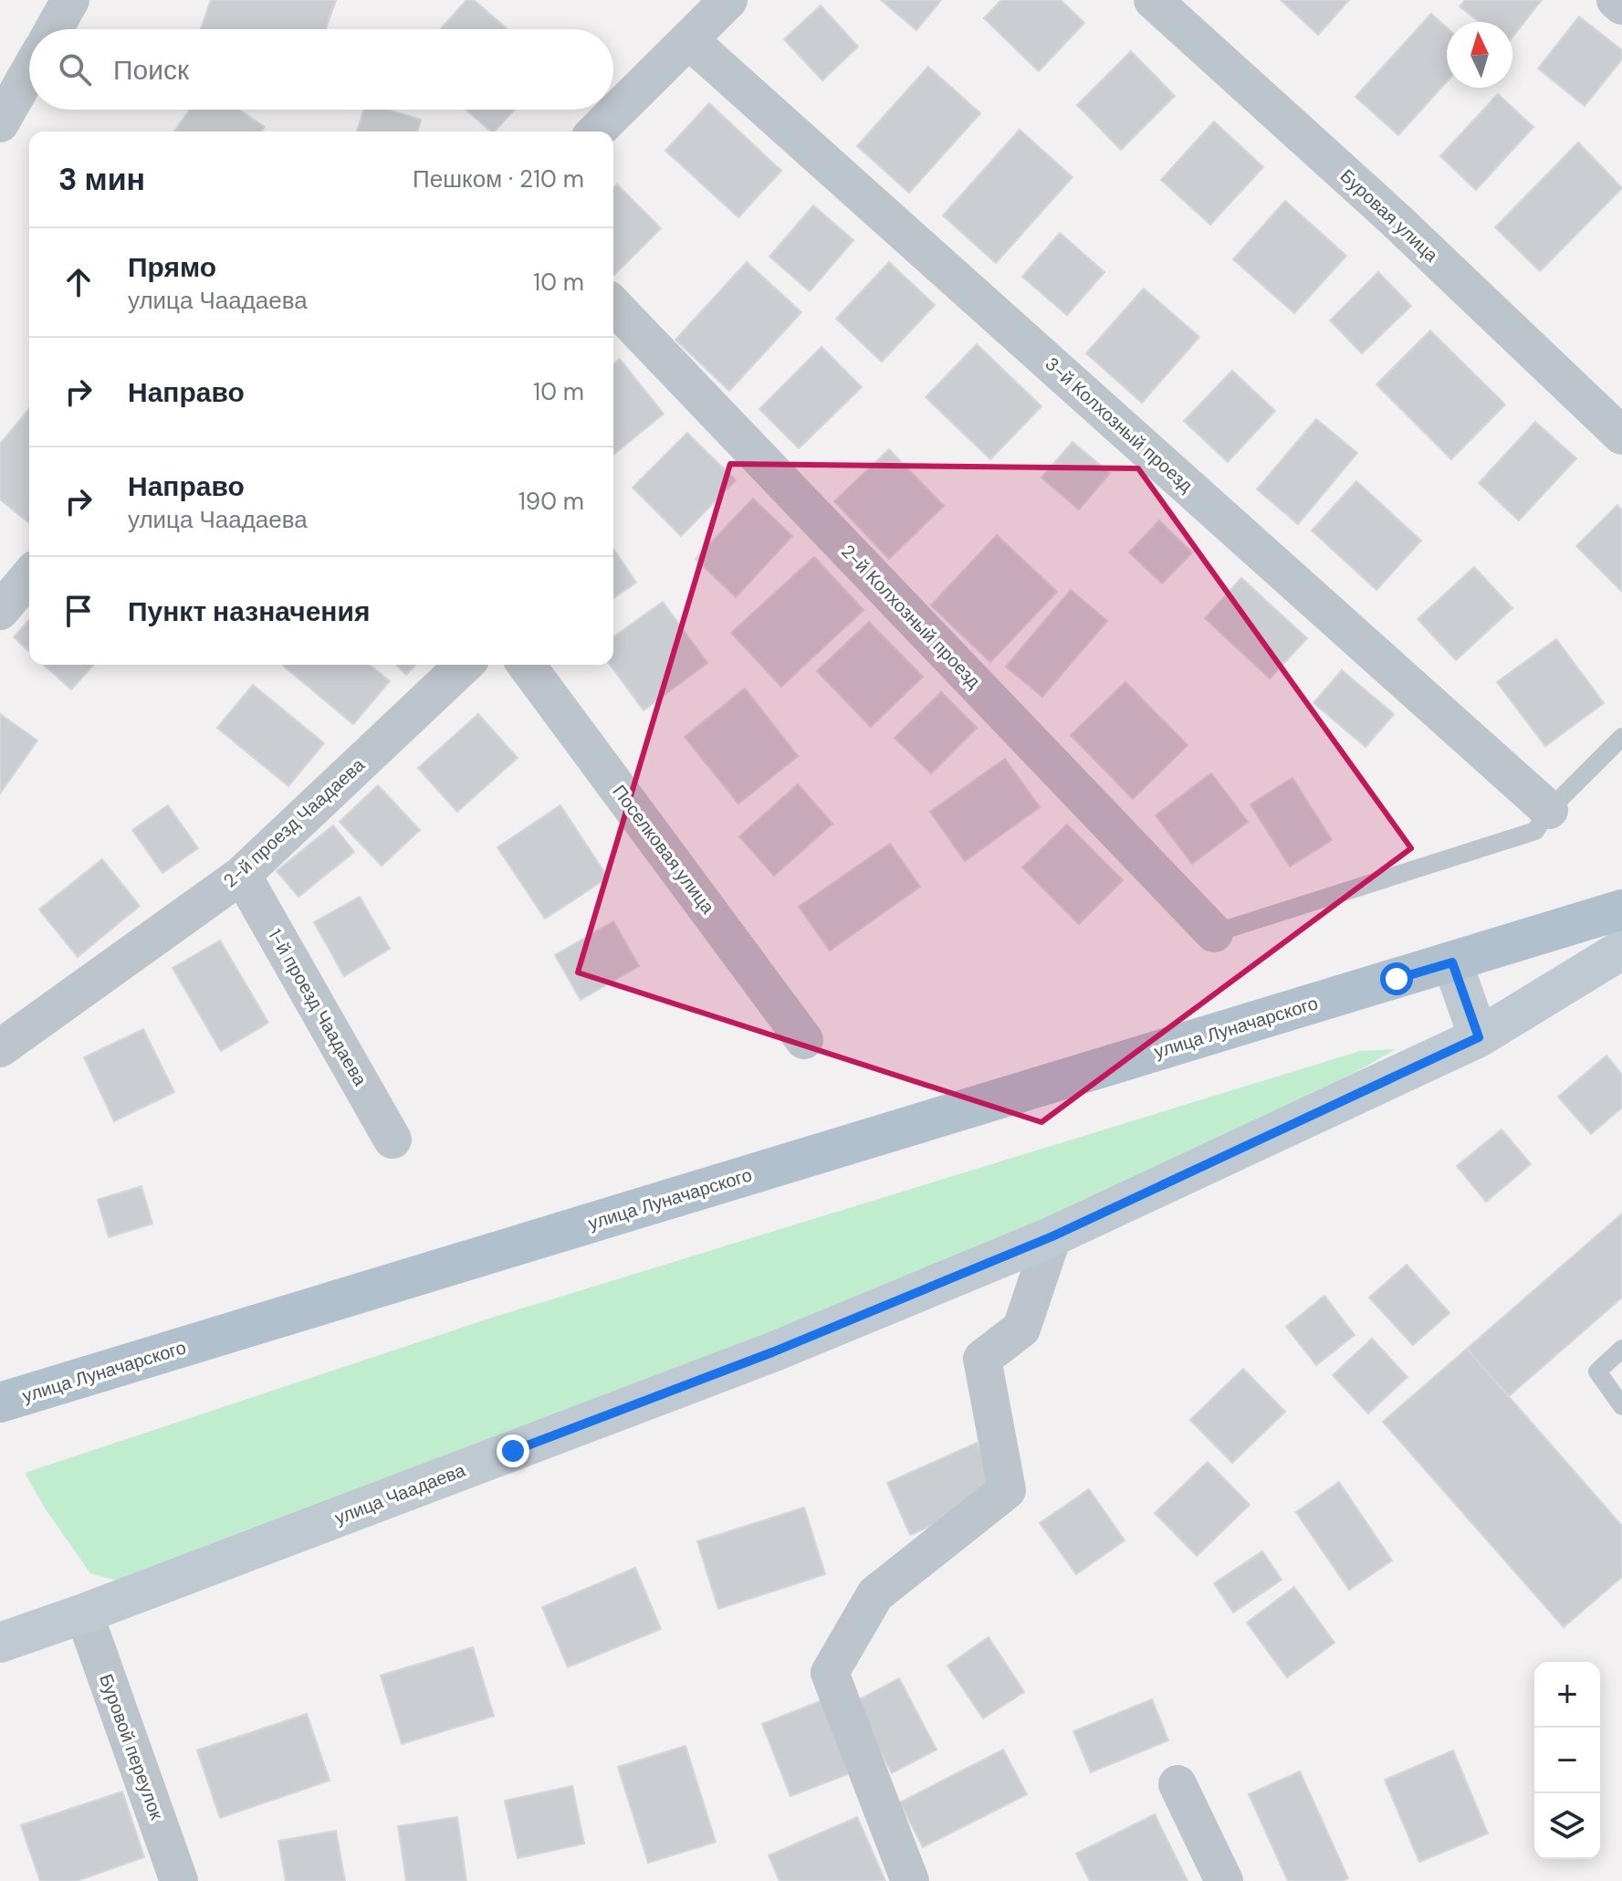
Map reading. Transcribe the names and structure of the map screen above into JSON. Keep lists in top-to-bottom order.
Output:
{
  "streets": {
    "main road": ["улица Луначарского"],
    "street": [
      "Буровая улица",
      "3-й Колхозный проезд",
      "2-й Колхозный проезд",
      "2-й проезд Чаадаева",
      "Поселковая улица",
      "1-й проезд Чаадаева",
      "улица Чаадаева",
      "Буровой переулок"
    ]
  },
  "crossings": [
    ["2-й проезд Чаадаева", "1-й проезд Чаадаева"],
    ["улица Чаадаева", "Буровой переулок"]
  ],
  "north": "top",
  "page": {
    "search": "Поиск",
    "heading": ["3 мин", "Пешком · 210 m"],
    "list": [
      ["Прямо", "улица Чаадаева", "10 m"],
      ["Направо", "10 m"],
      ["Направо", "улица Чаадаева", "190 m"],
      "Пункт назначения"
    ],
    "map_buttons": ["+", "−"]
  }
}
